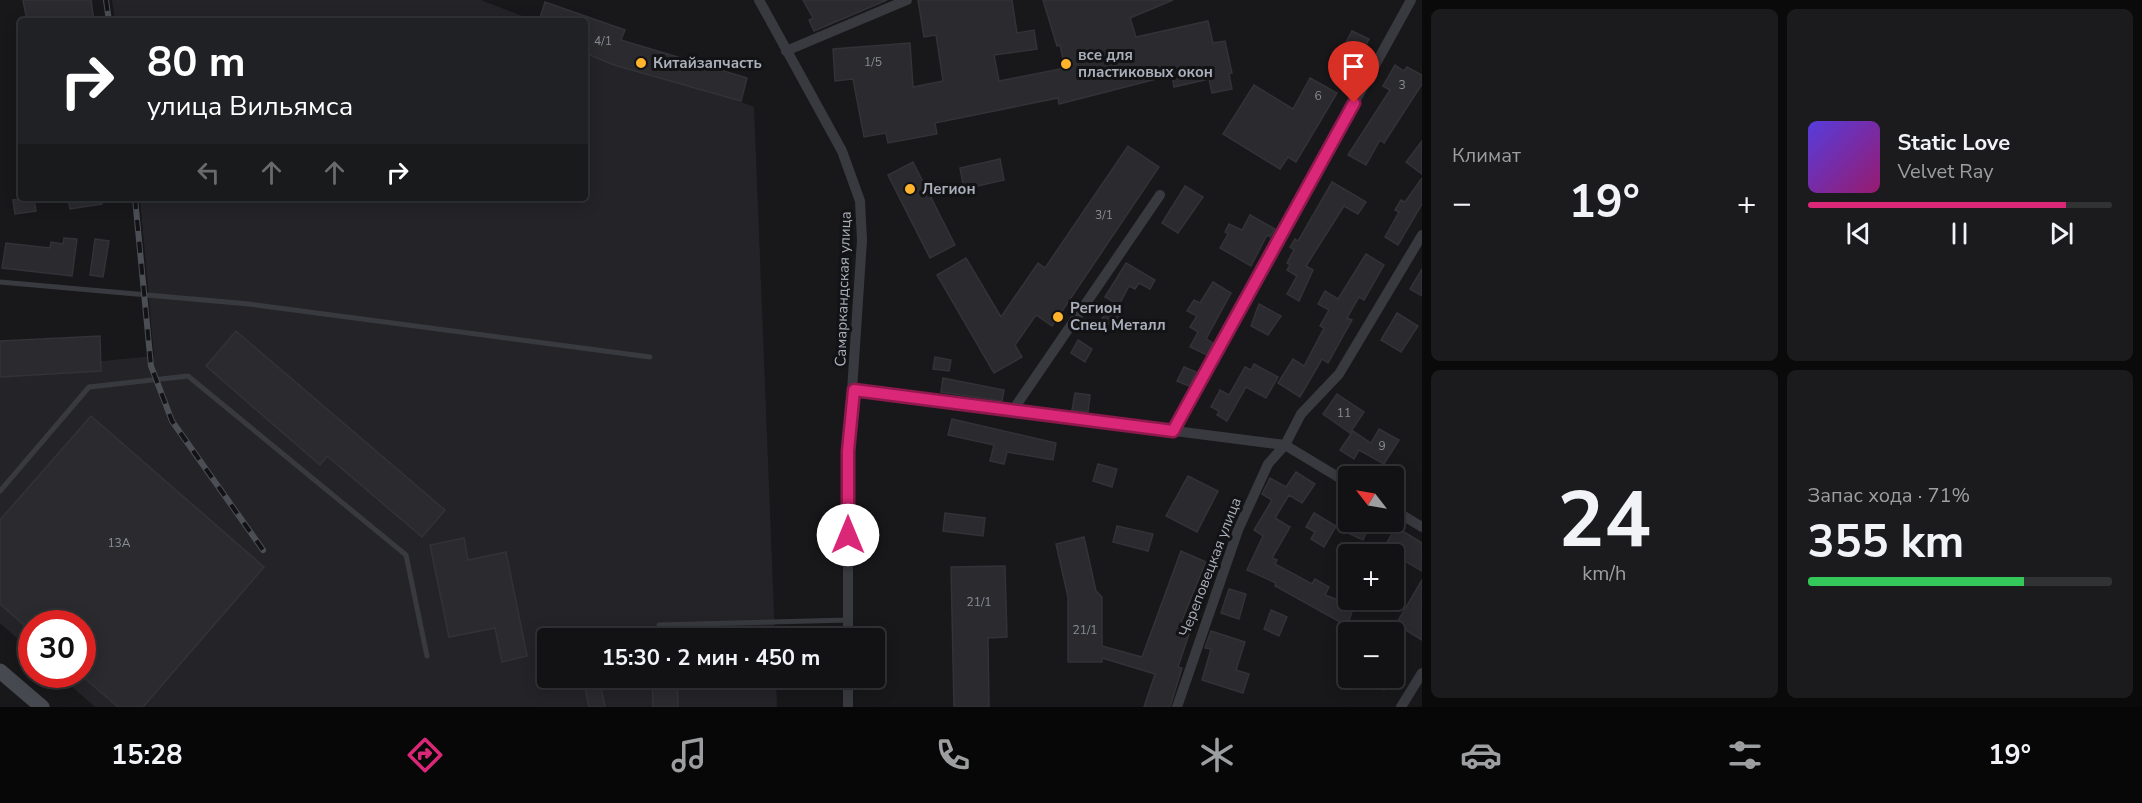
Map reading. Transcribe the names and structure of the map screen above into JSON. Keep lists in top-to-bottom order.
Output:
{
  "streets": {
    "street": ["Самаркандская улица", "Череповецкая улица"]
  },
  "places": [
    "Китайзапчасть",
    "все для пластиковых окон",
    "Легион",
    "Регион Спец Металл"
  ],
  "house_numbers": [
    "4/1",
    "1/5",
    "3",
    "6",
    "3/1",
    "11",
    "9",
    "13А",
    "21/1",
    "21/1"
  ],
  "north": "top left",
  "page": {
    "tile": [
      "Климат",
      ["24", "km/h"],
      ["Запас хода · 71%", "355 km"]
    ],
    "turn": ["80 m", "улица Вильямса"],
    "song": ["Static Love", "Velvet Ray"],
    "heat": ["−", "19°", "+"],
    "map_buttons": ["+", "−"],
    "limit": "30",
    "trip": "15:30 · 2 мин · 450 m",
    "tabs": ["15:28", "19°"]
  }
}
